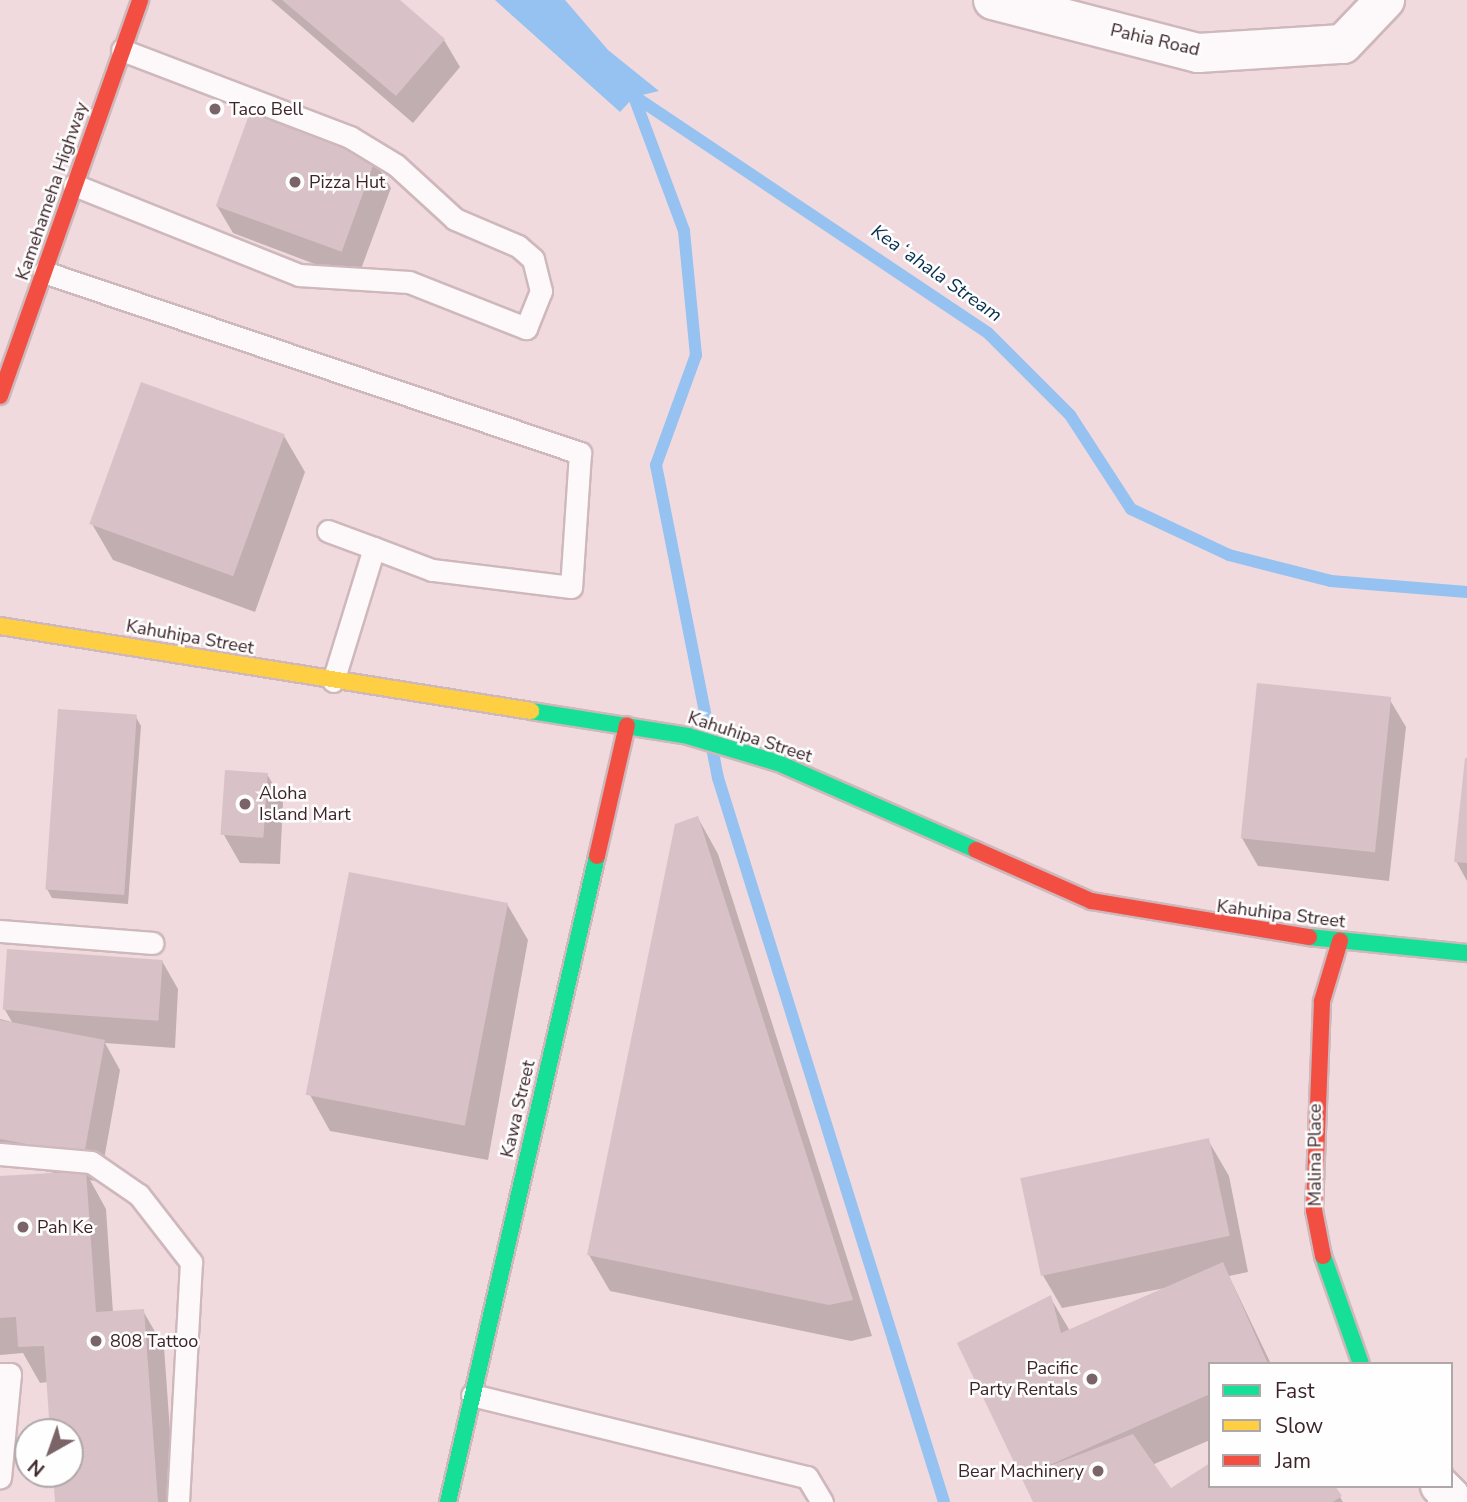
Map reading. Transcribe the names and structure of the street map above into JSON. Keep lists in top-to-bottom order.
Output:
{
  "streets": {
    "street": [
      "Pahia Road",
      "Kamehameha Highway",
      "Kahuhipa Street",
      "Kawa Street",
      "Malina Place"
    ]
  },
  "crossings": [
    ["Kahuhipa Street", "Kawa Street"],
    ["Kahuhipa Street", "Malina Place"]
  ],
  "water": ["Keaʻahala Stream"],
  "places": [
    "Taco Bell",
    "Pizza Hut",
    "Aloha Island Mart",
    "Pah Ke",
    "808 Tattoo",
    "Pacific Party Rentals",
    "Bear Machinery"
  ],
  "legend": ["Fast", "Slow", "Jam"],
  "north": "bottom left"
}
